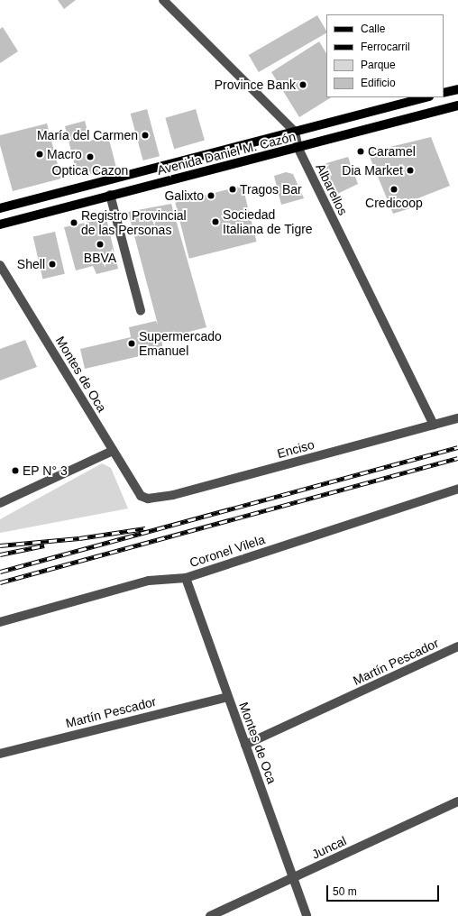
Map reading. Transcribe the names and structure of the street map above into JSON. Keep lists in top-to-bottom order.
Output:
{
  "streets": {
    "main road": ["Avenida Daniel M. Cazón"],
    "street": [
      "Albarellos",
      "Montes de Oca",
      "Enciso",
      "Coronel Vilela",
      "Martín Pescador",
      "Juncal"
    ]
  },
  "crossings": [
    ["Avenida Daniel M. Cazón", "Albarellos"],
    ["Albarellos", "Enciso"],
    ["Montes de Oca", "Enciso"],
    ["Montes de Oca", "Coronel Vilela"],
    ["Montes de Oca", "Martín Pescador"],
    ["Montes de Oca", "Juncal"]
  ],
  "places": [
    "Province Bank",
    "María del Carmen",
    "Caramel",
    "Macro",
    "Optica Cazon",
    "Dia Market",
    "Tragos Bar",
    "Credicoop",
    "Galixto",
    "Sociedad Italiana de Tigre",
    "Registro Provincial de las Personas",
    "BBVA",
    "Shell",
    "Supermercado Emanuel",
    "EP N° 3"
  ],
  "legend": [
    "Calle",
    "Ferrocarril",
    "Parque",
    "Edificio"
  ],
  "scale_bar": "50 m"
}
